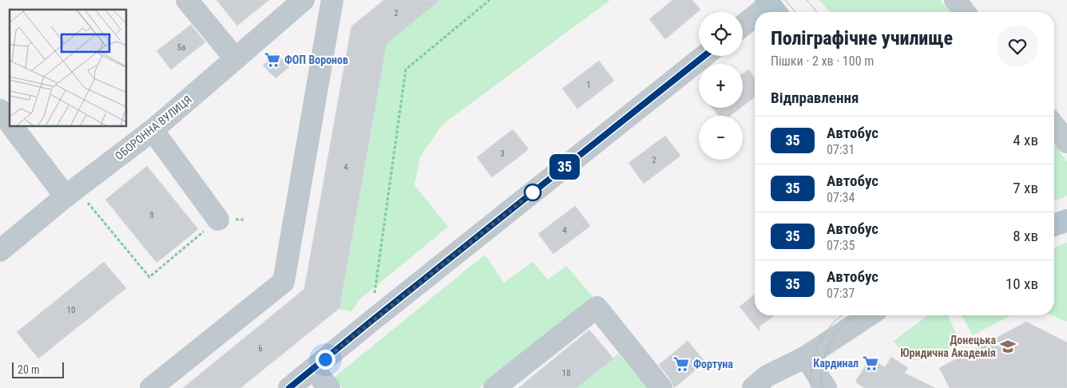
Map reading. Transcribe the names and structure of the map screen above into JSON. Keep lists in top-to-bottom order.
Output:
{
  "streets": {
    "street": ["ОБОРОННА ВУЛИЦЯ"]
  },
  "places": {
    "supermarket": ["ФОП Воронов", "Кардинал", "Фортуна"],
    "school or university": ["Донецька Юридична Академія"]
  },
  "lines": ["bus line 35"],
  "house_numbers": [
    "2",
    "5а",
    "1",
    "3",
    "2",
    "4",
    "8",
    "4",
    "10",
    "6",
    "18"
  ],
  "scale_bar": "20 m",
  "page": {
    "on_map": "35",
    "map_buttons": ["+", "−"],
    "heading": [
      ["Поліграфічне училище", "Пішки · 2 хв · 100 m"],
      "Відправлення"
    ],
    "list": [
      {
        "mark": "35",
        "name": "Автобус",
        "note": "07:31",
        "value": "4 хв"
      },
      {
        "mark": "35",
        "name": "Автобус",
        "note": "07:34",
        "value": "7 хв"
      },
      {
        "mark": "35",
        "name": "Автобус",
        "note": "07:35",
        "value": "8 хв"
      },
      {
        "mark": "35",
        "name": "Автобус",
        "note": "07:37",
        "value": "10 хв"
      }
    ],
    "scale": "20 m"
  }
}
